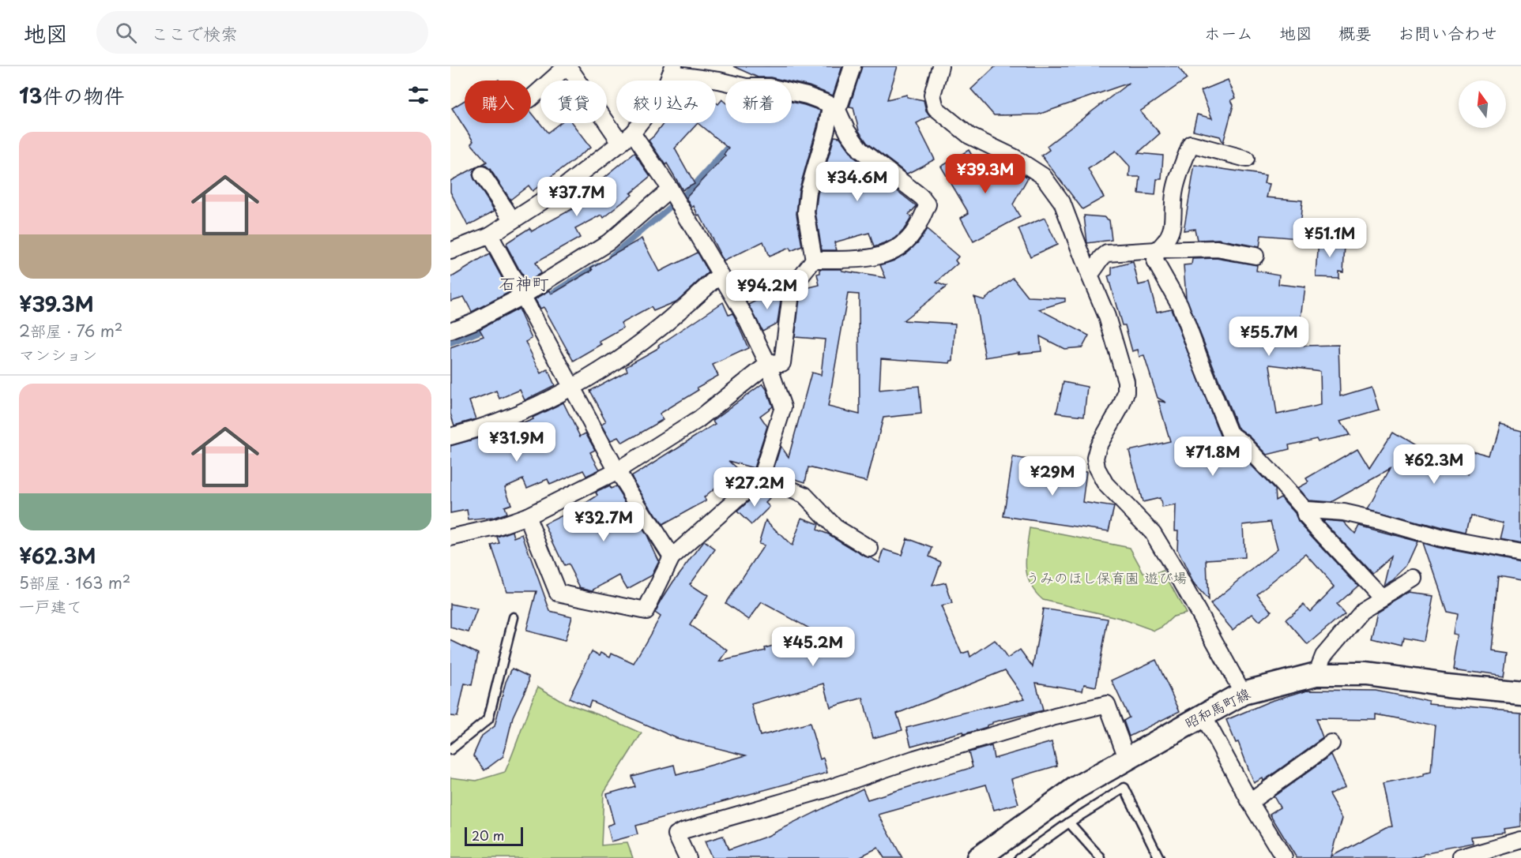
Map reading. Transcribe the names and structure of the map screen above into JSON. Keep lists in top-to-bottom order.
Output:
{
  "streets": {
    "main road": ["昭和馬町線"]
  },
  "districts": ["石神町"],
  "parks": ["うみのほし保育園 遊び場"],
  "scale_bar": "20 m",
  "north": "top",
  "page": {
    "header": "地図",
    "search": "ここで検索",
    "nav": [
      "ホーム",
      "地図",
      "概要",
      "お問い合わせ"
    ],
    "heading": "13件の物件",
    "chip": [
      "購入",
      "賃貸",
      "絞り込み",
      "新着"
    ],
    "list": [
      {
        "name": "¥39.3M",
        "note": "2部屋 · 76 m² · マンション"
      },
      {
        "name": "¥62.3M",
        "note": "5部屋 · 163 m² · 一戸建て"
      }
    ],
    "price": [
      "¥39.3M",
      "¥34.6M",
      "¥37.7M",
      "¥51.1M",
      "¥94.2M",
      "¥55.7M",
      "¥31.9M",
      "¥71.8M",
      "¥62.3M",
      "¥29M",
      "¥27.2M",
      "¥32.7M",
      "¥45.2M"
    ],
    "scale": "20 m"
  }
}
